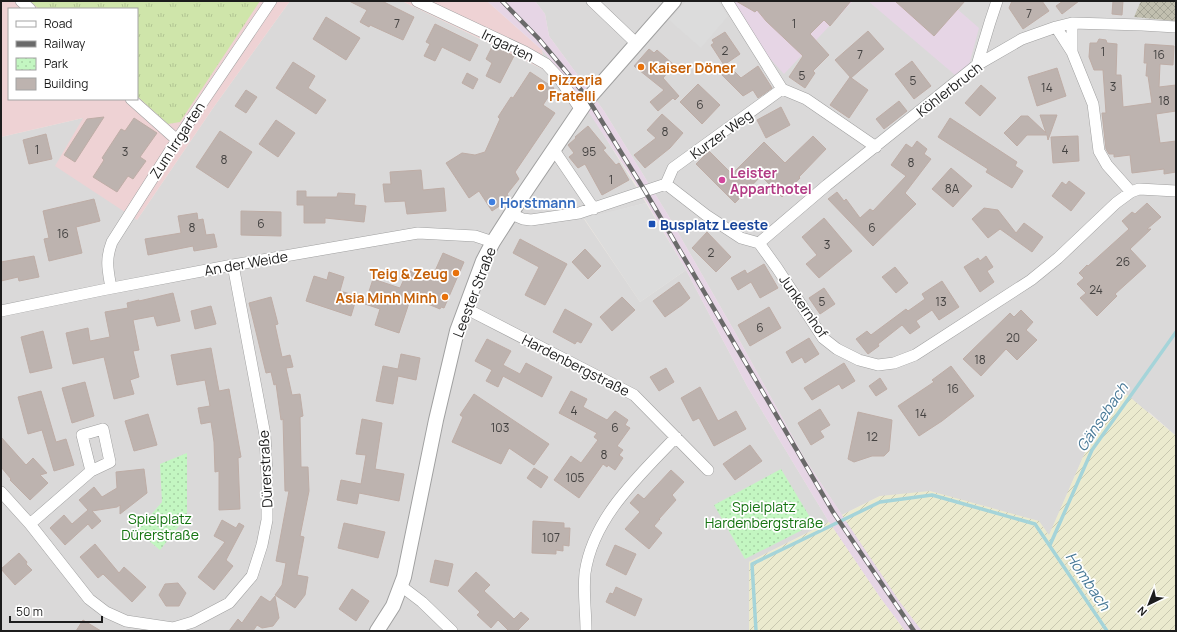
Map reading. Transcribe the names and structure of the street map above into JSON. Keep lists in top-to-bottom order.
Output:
{
  "streets": {
    "street": [
      "Irrgarten",
      "Köhlerbruch",
      "Kurzer Weg",
      "Zum Irrgarten",
      "An der Weide",
      "Leester Straße",
      "Junkernhof",
      "Hardenbergstraße",
      "Dürerstraße"
    ]
  },
  "crossings": [
    ["Irrgarten", "Leester Straße"],
    ["Köhlerbruch", "Junkernhof"],
    ["Zum Irrgarten", "An der Weide"],
    ["An der Weide", "Leester Straße"],
    ["An der Weide", "Dürerstraße"],
    ["Leester Straße", "Hardenbergstraße"]
  ],
  "water": ["Gänsebach", "Hombach"],
  "parks": ["Spielplatz Hardenbergstraße", "Spielplatz Dürerstraße"],
  "places": {
    "other": [
      "Kaiser Döner",
      "Pizzeria Fratelli",
      "Leister Apparthotel",
      "Horstmann",
      "Teig & Zeug",
      "Asia Minh Minh"
    ],
    "transit": ["Busplatz Leeste"]
  },
  "house_numbers": [
    "7",
    "7",
    "1",
    "2",
    "1",
    "7",
    "16",
    "5",
    "5",
    "3",
    "14",
    "18",
    "6",
    "8",
    "1",
    "4",
    "3",
    "95",
    "8",
    "8",
    "1",
    "8A",
    "6",
    "8",
    "6",
    "16",
    "3",
    "2",
    "26",
    "24",
    "5",
    "13",
    "6",
    "20",
    "18",
    "16",
    "4",
    "14",
    "103",
    "6",
    "12",
    "8",
    "105",
    "107"
  ],
  "legend": [
    "Road",
    "Railway",
    "Park",
    "Building"
  ],
  "scale_bar": "50 m",
  "north": "bottom left"
}
